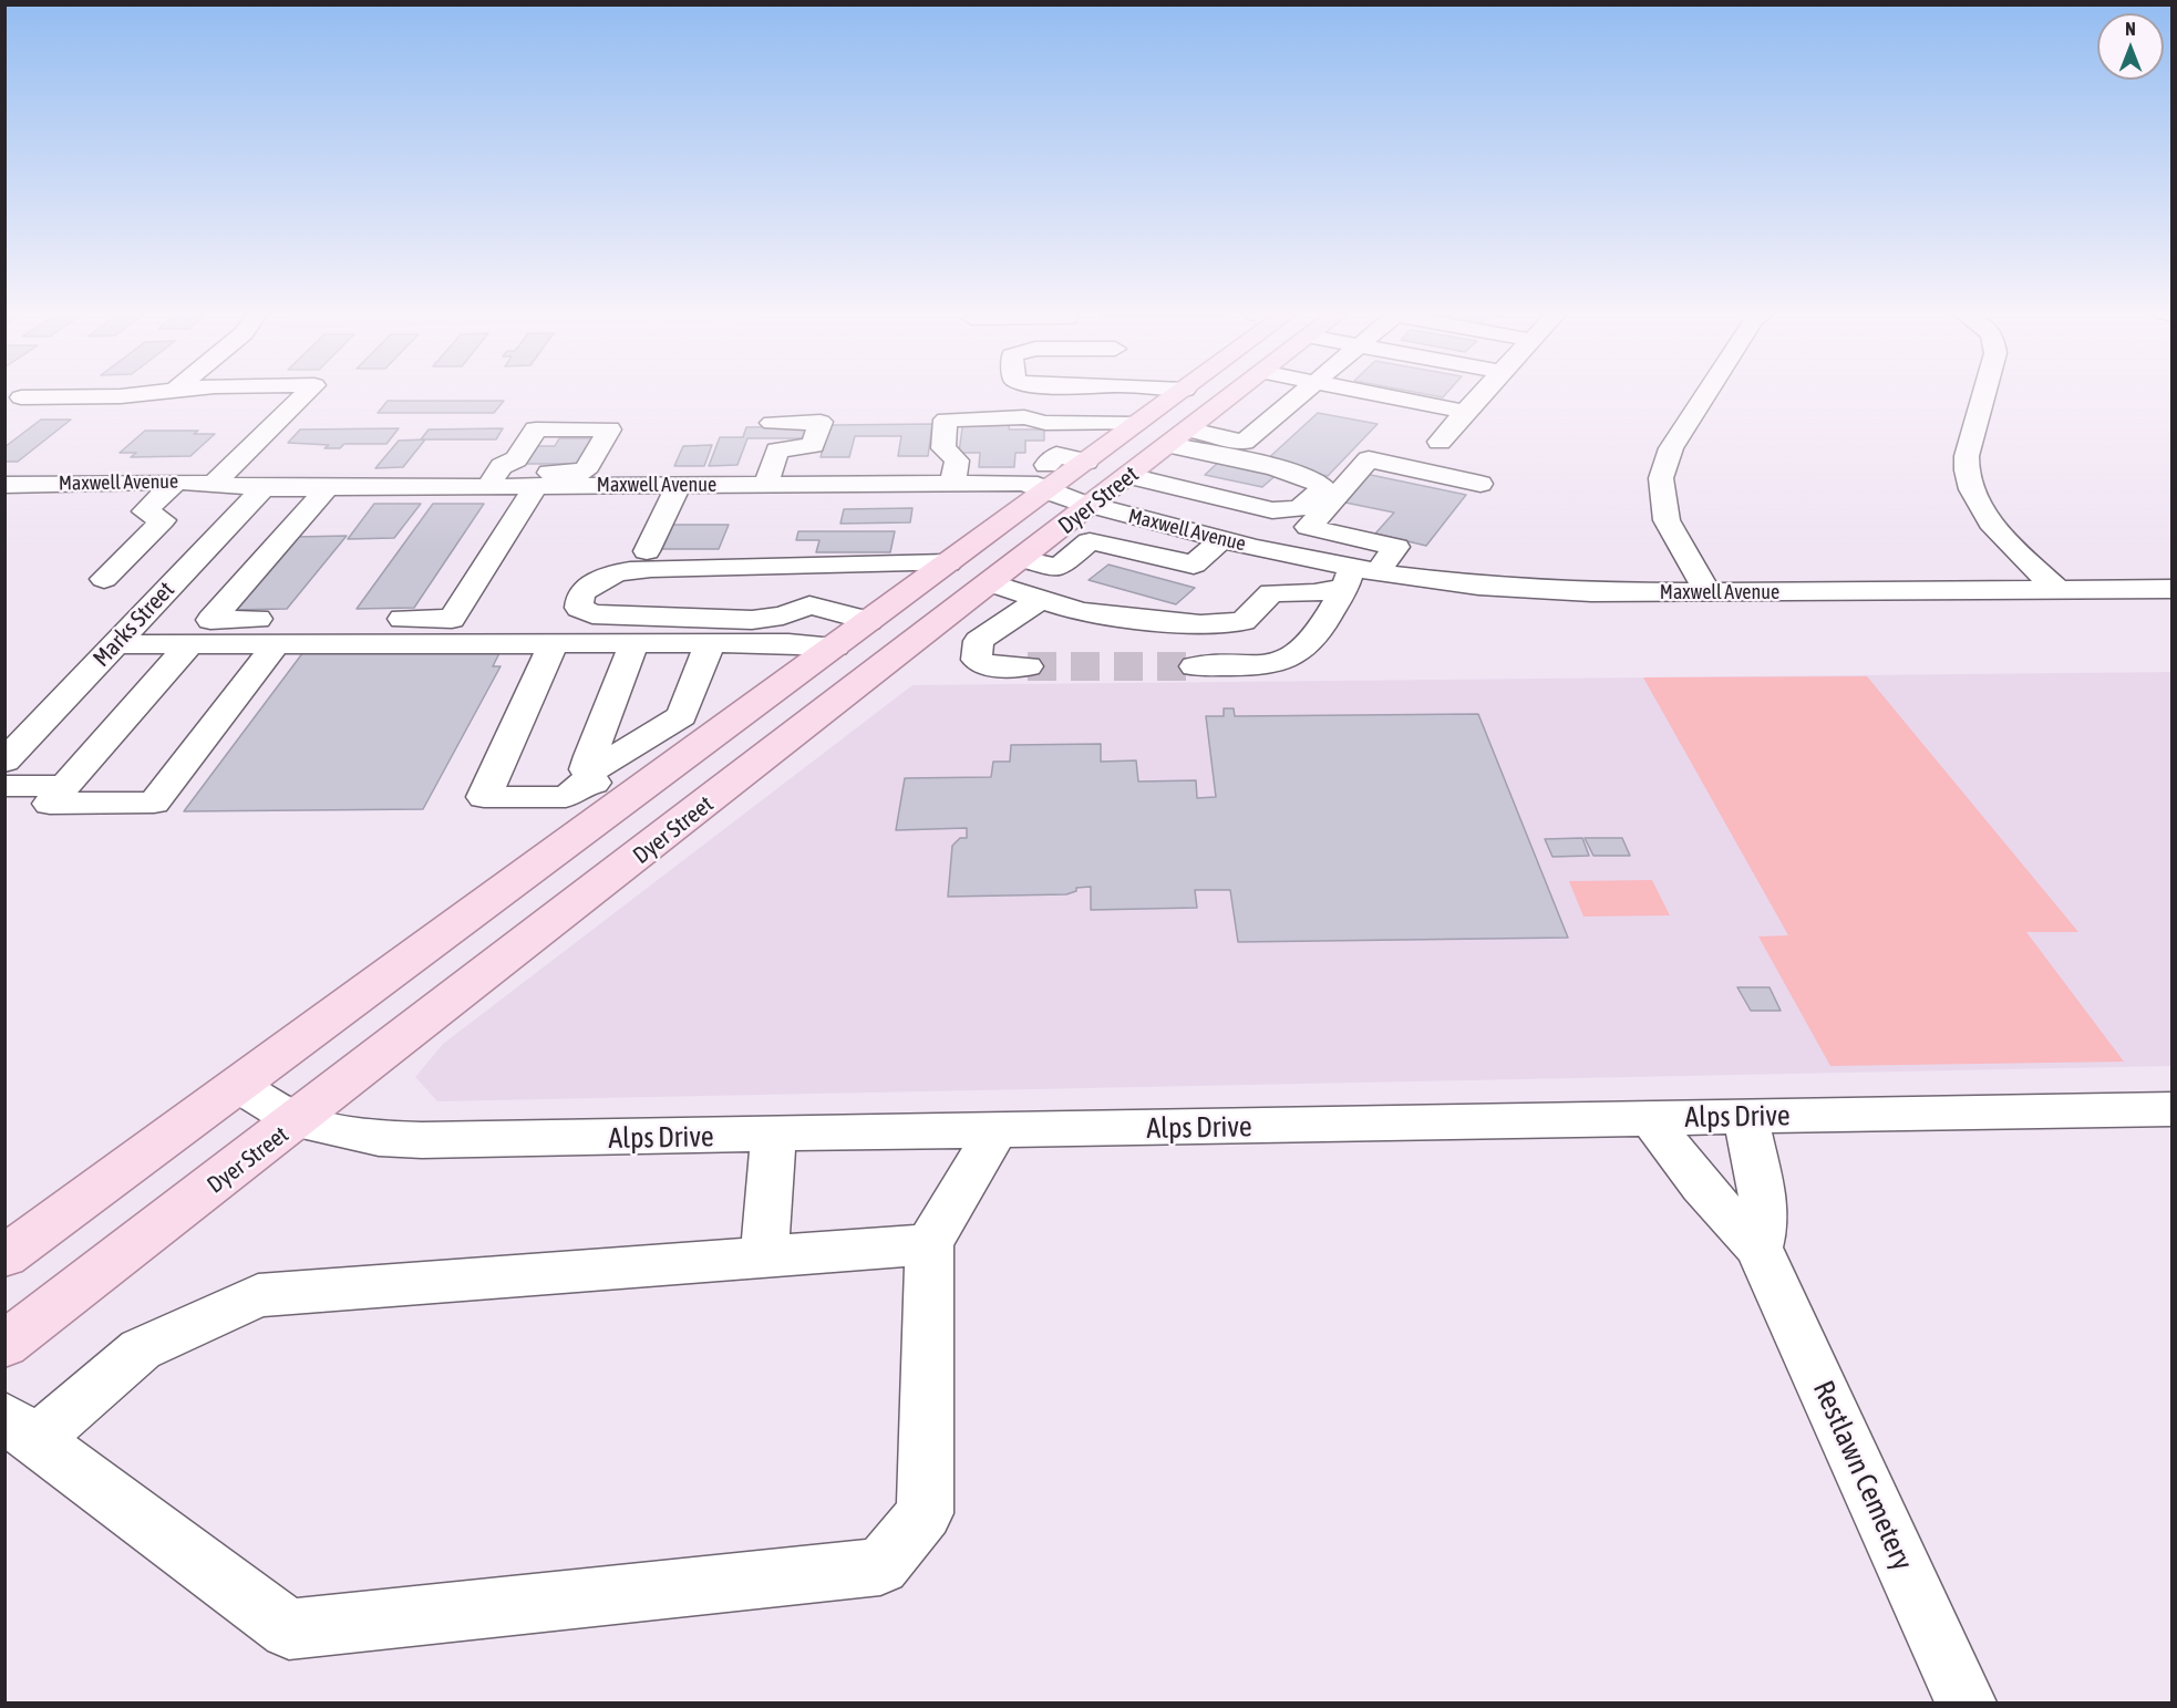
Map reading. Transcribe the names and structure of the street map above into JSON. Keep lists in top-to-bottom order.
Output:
{
  "streets": {
    "main road": ["Dyer Street"],
    "street": [
      "Maxwell Avenue",
      "Marks Street",
      "Alps Drive",
      "Restlawn Cemetery"
    ]
  },
  "crossings": [
    ["Maxwell Avenue", "Dyer Street"],
    ["Maxwell Avenue", "Marks Street"],
    ["Dyer Street", "Alps Drive"],
    ["Alps Drive", "Restlawn Cemetery"]
  ],
  "north": "top"
}
